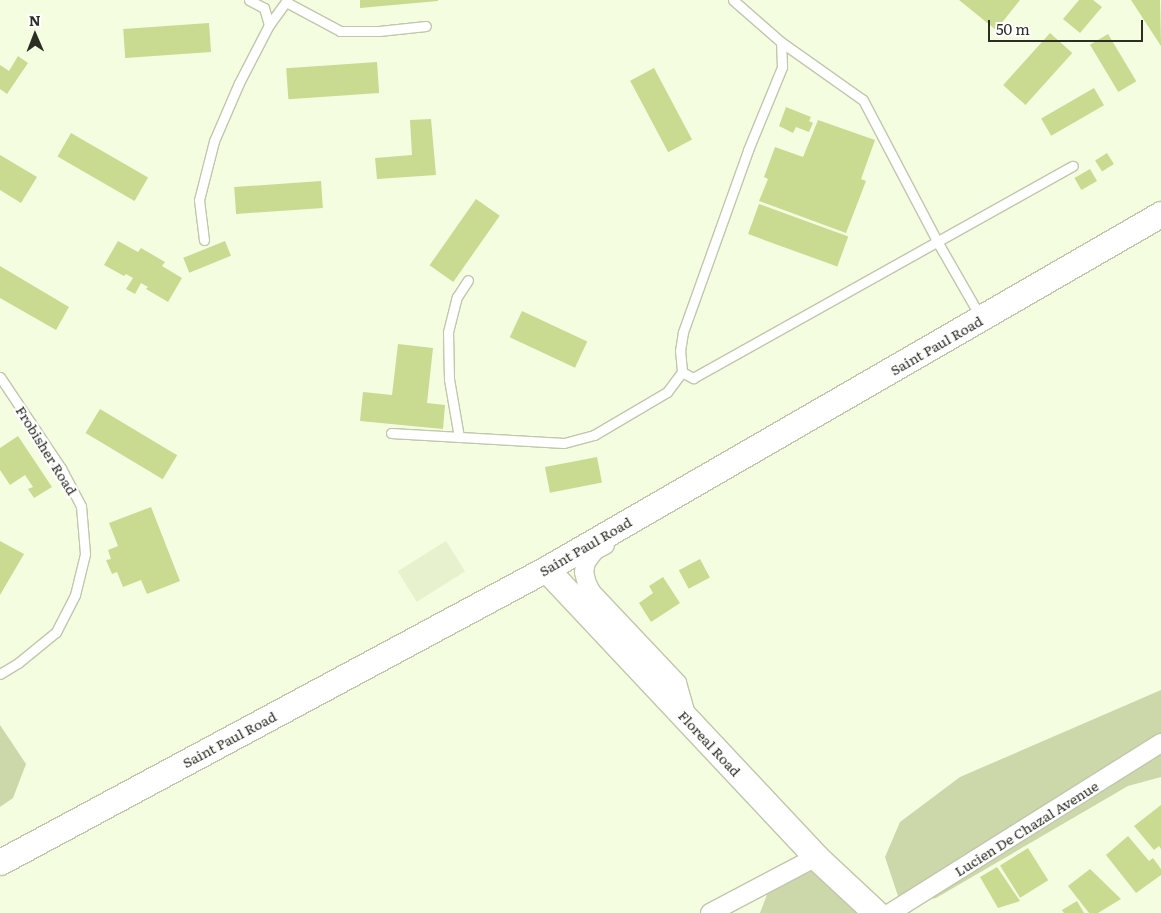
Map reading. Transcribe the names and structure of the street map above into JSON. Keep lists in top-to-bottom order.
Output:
{
  "streets": {
    "main road": ["Saint Paul Road", "Floreal Road"],
    "street": ["Lucien De Chazal Avenue"],
    "lane": ["Frobisher Road"]
  },
  "crossings": [
    ["Saint Paul Road", "Floreal Road"]
  ],
  "scale_bar": "50 m",
  "north": "top"
}
